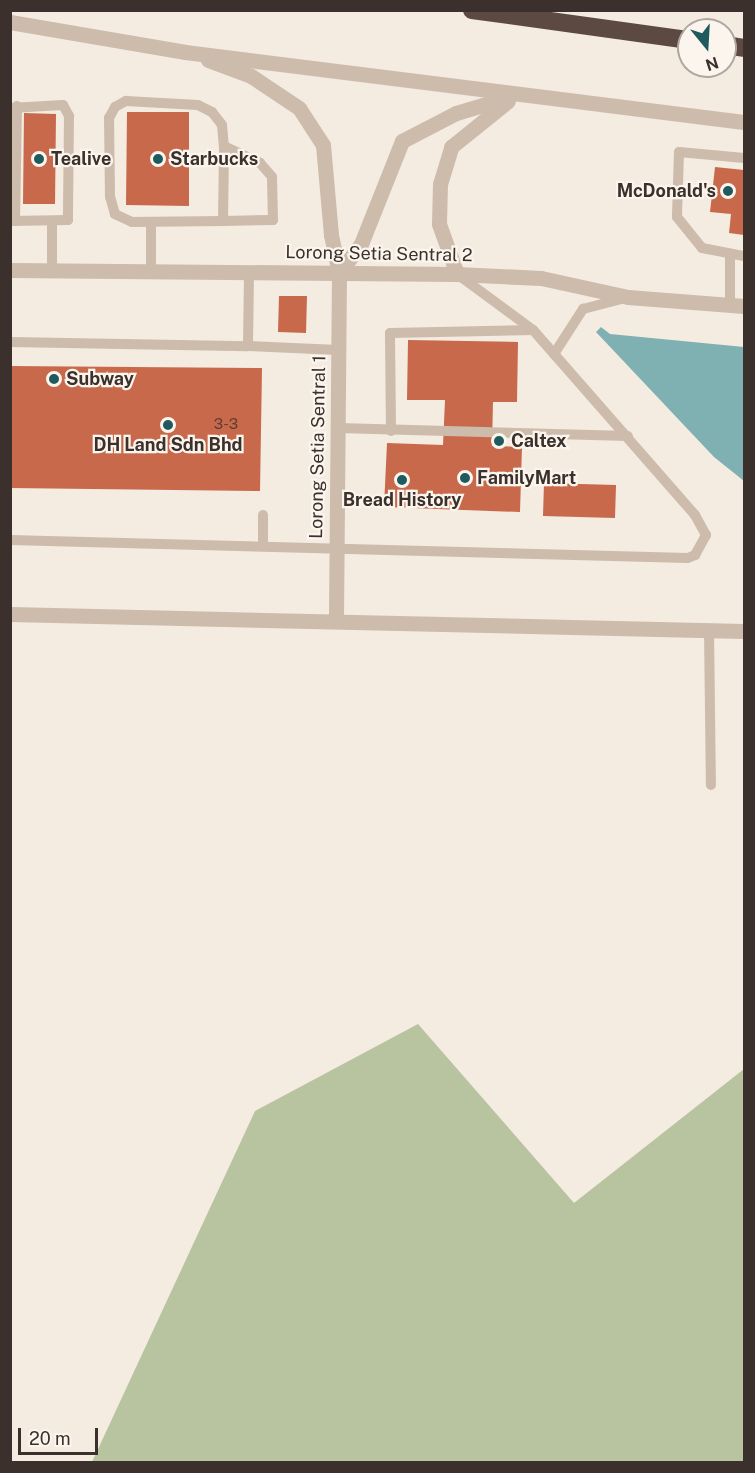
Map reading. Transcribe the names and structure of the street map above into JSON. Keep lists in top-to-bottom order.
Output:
{
  "streets": {
    "street": ["Lorong Setia Sentral 2", "Lorong Setia Sentral 1"]
  },
  "crossings": [
    ["Lorong Setia Sentral 2", "Lorong Setia Sentral 1"]
  ],
  "places": [
    "Tealive",
    "Starbucks",
    "McDonald's",
    "Subway",
    "DH Land Sdn Bhd",
    "Caltex",
    "FamilyMart",
    "Bread History"
  ],
  "house_numbers": ["3-3"],
  "scale_bar": "20 m",
  "north": "bottom"
}
